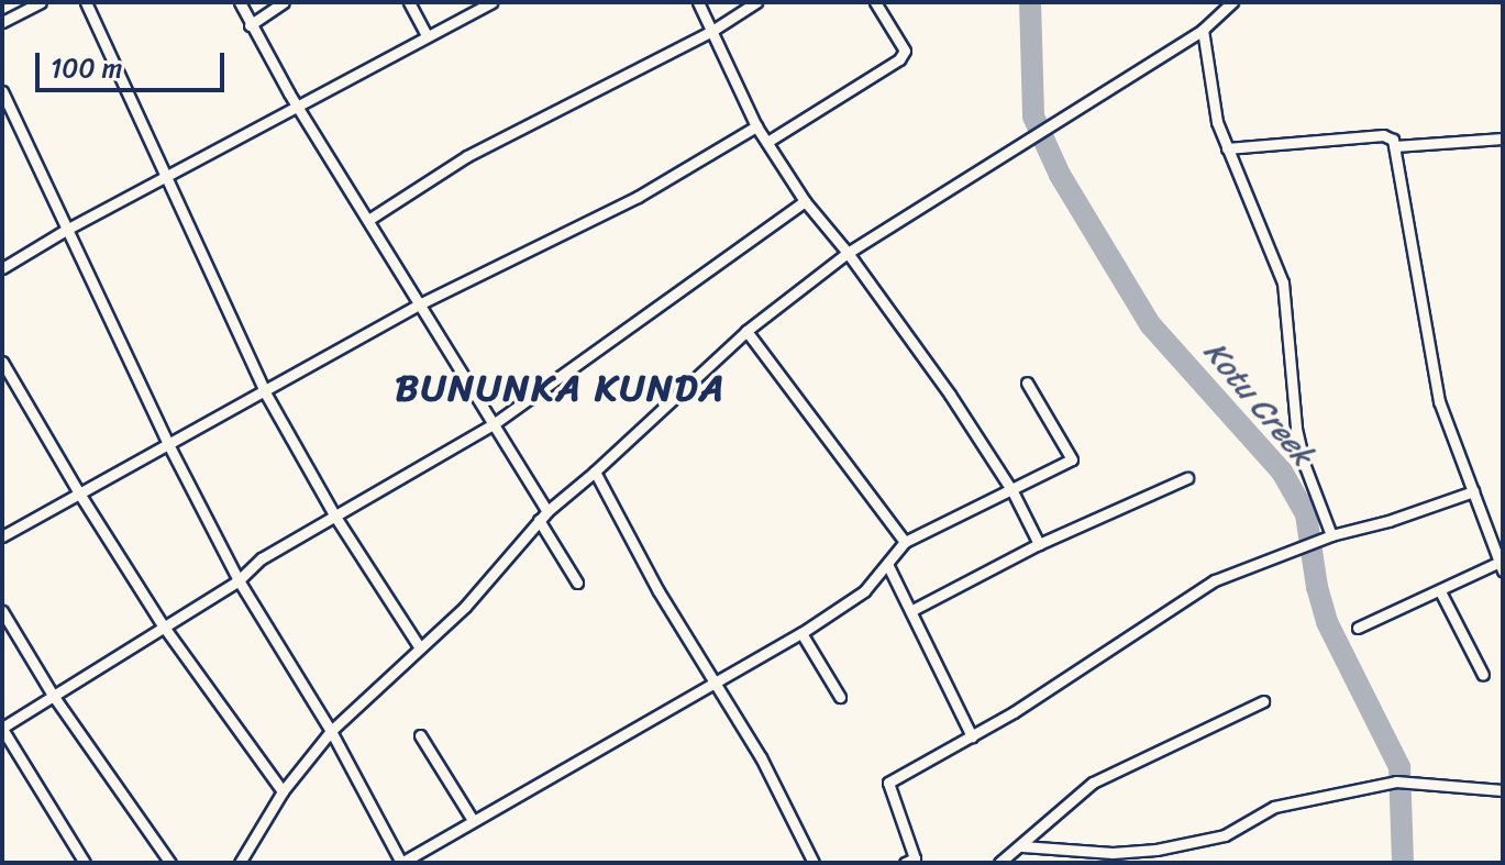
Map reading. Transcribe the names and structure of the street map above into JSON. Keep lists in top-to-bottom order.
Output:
{
  "districts": ["BUNUNKA KUNDA"],
  "water": ["Kotu Creek"],
  "scale_bar": "100 m"
}
